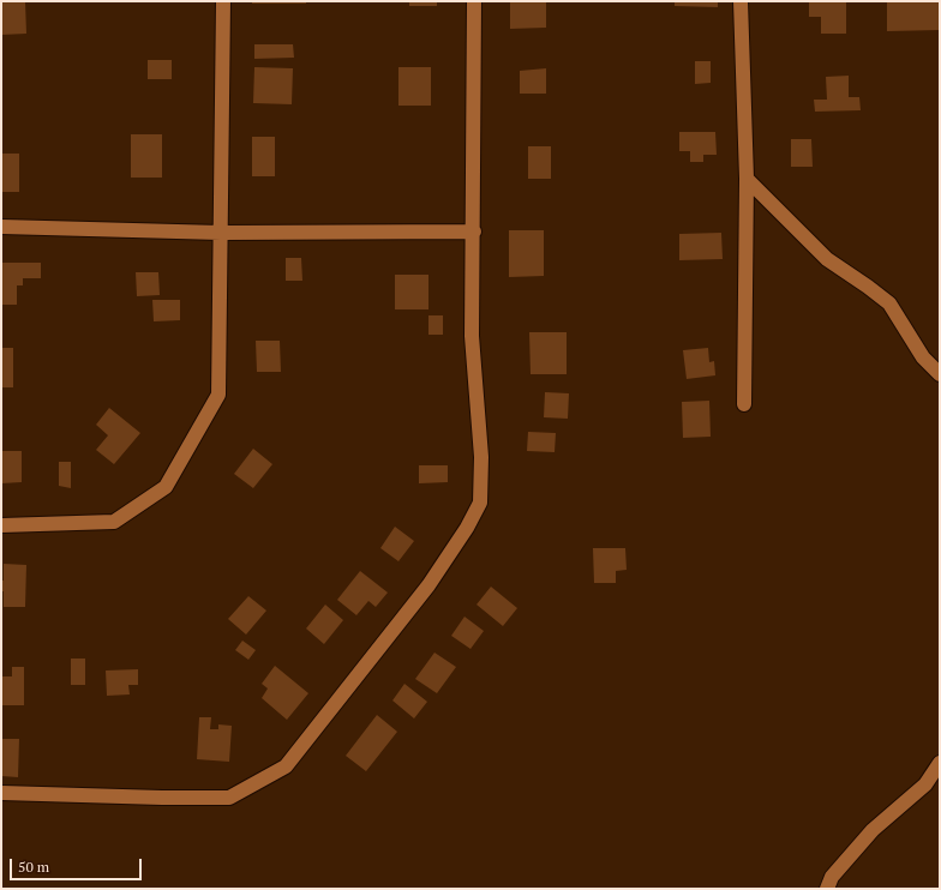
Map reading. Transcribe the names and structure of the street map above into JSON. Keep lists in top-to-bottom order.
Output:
{
  "scale_bar": "50 m"
}
